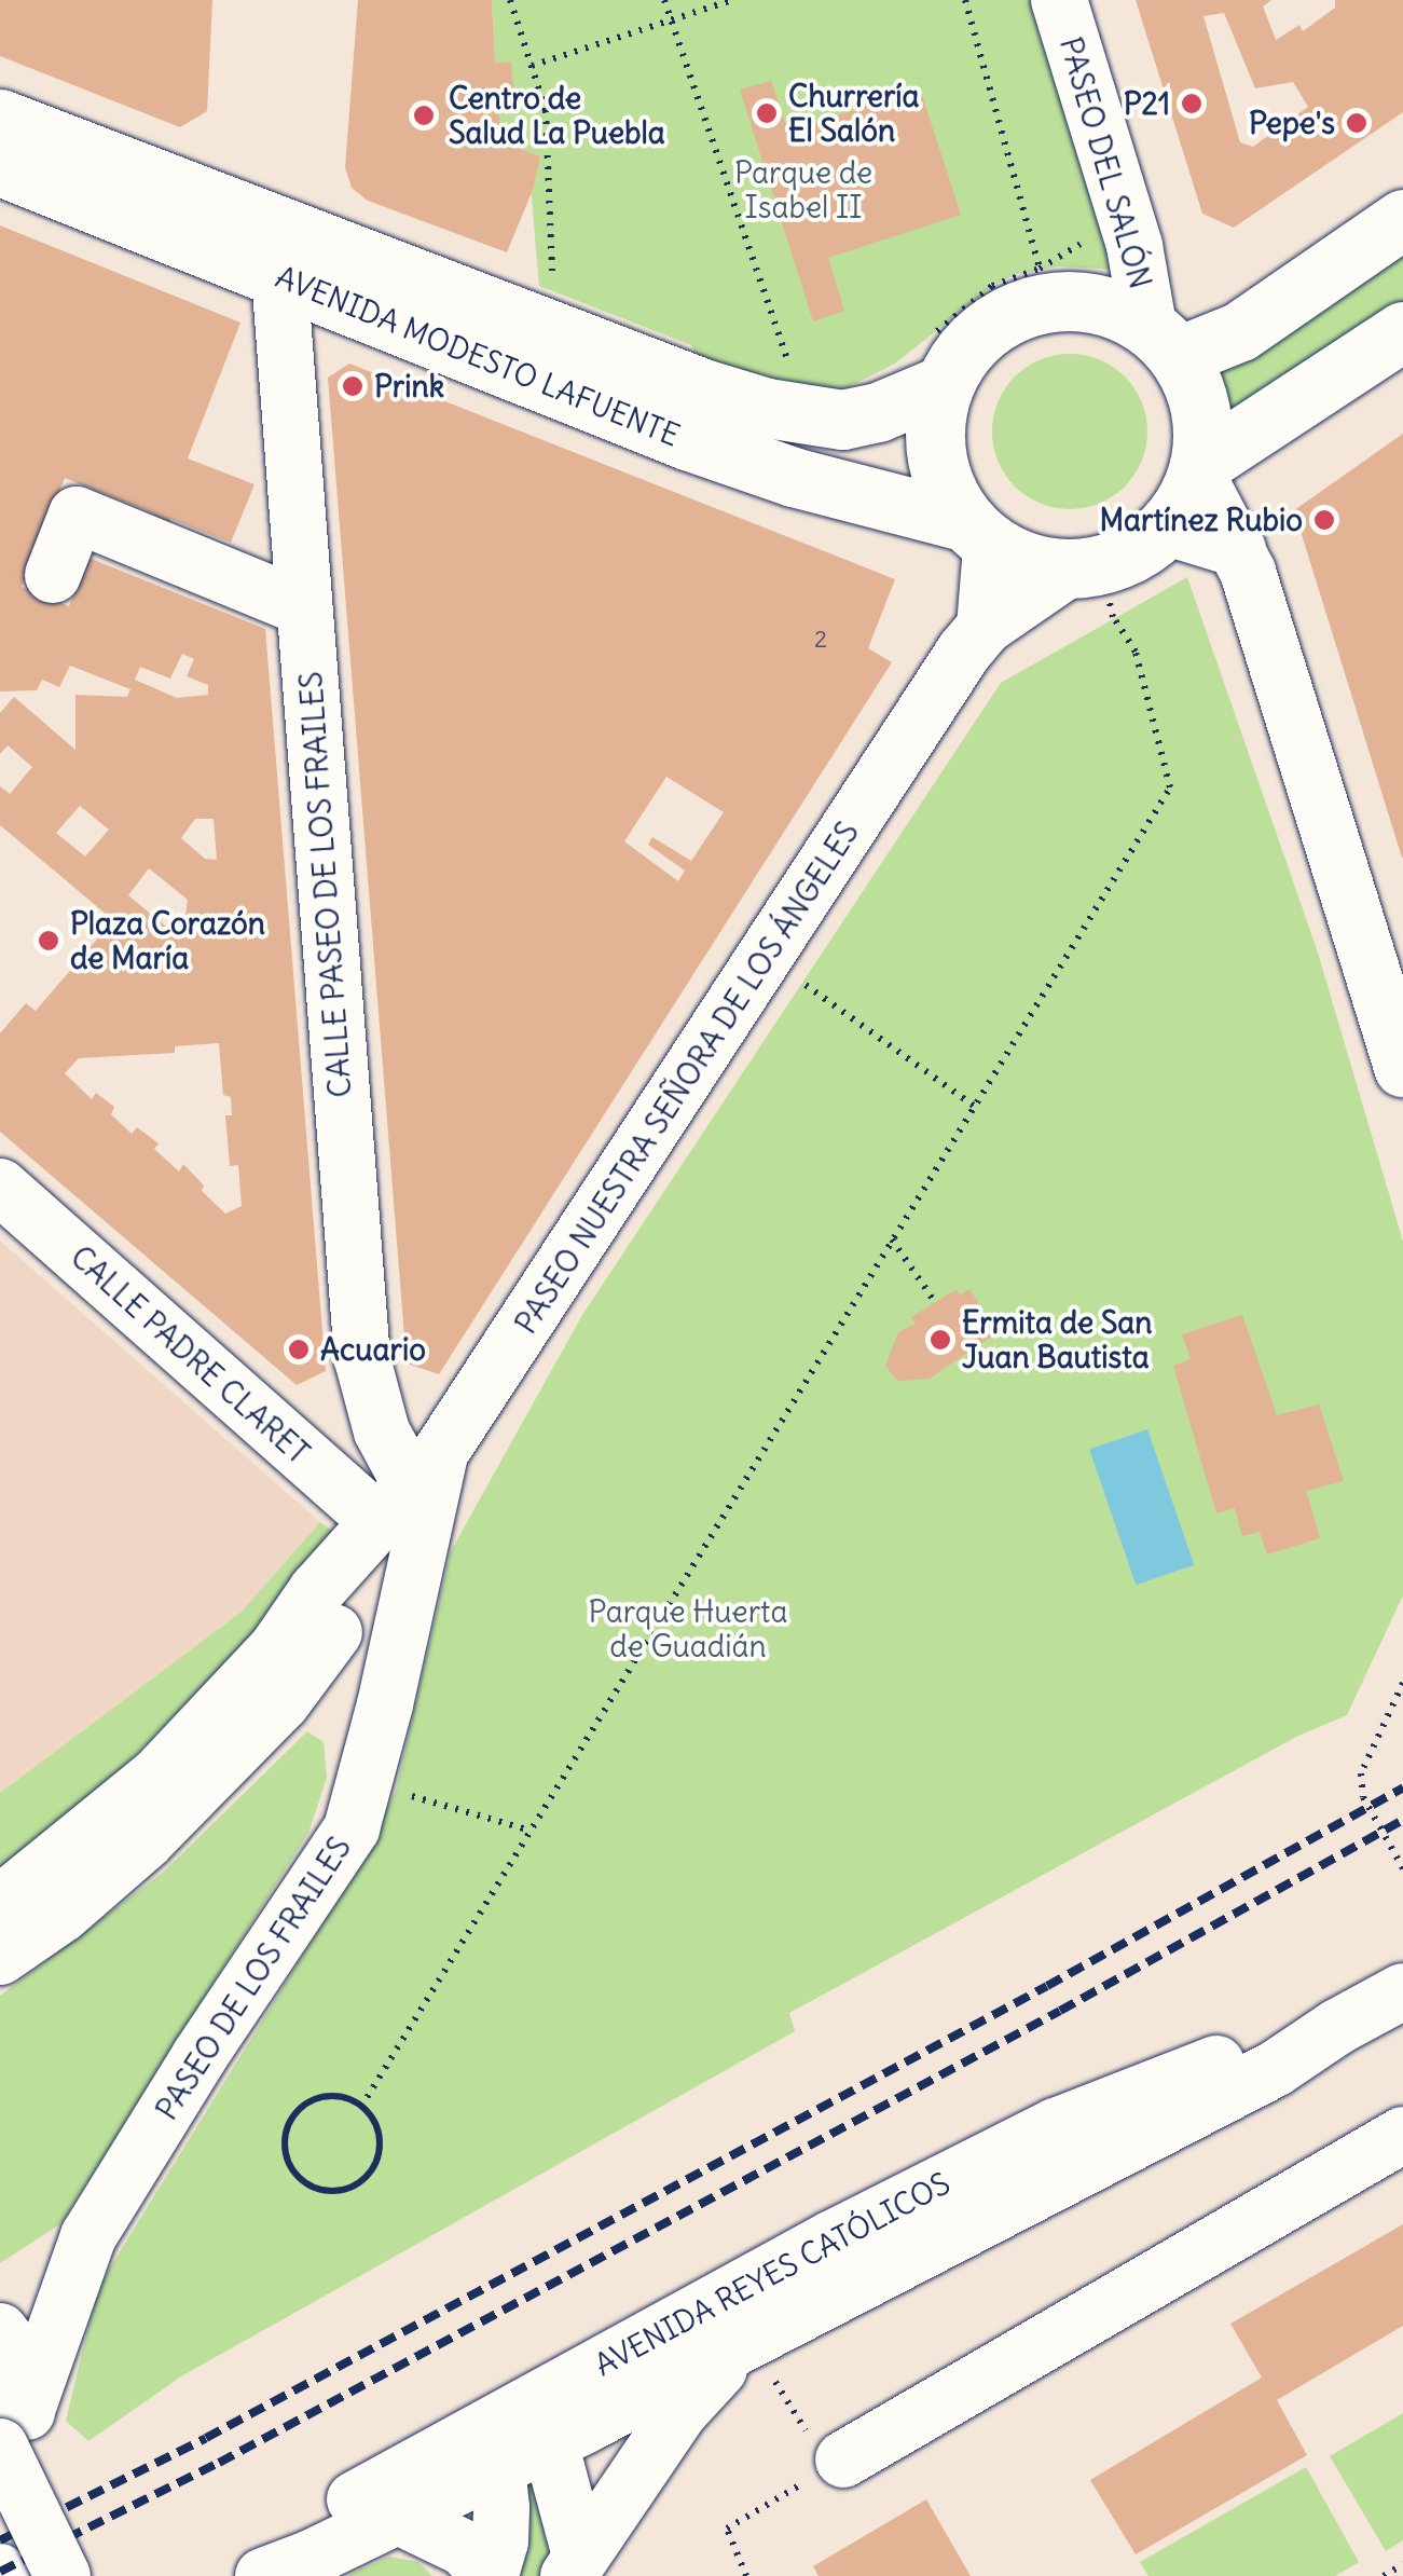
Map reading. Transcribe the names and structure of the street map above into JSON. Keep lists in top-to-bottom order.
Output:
{
  "streets": {
    "main road": ["AVENIDA MODESTO LAFUENTE"],
    "street": [
      "PASEO DEL SALÓN",
      "CALLE PASEO DE LOS FRAILES",
      "PASEO NUESTRA SEÑORA DE LOS ÁNGELES",
      "CALLE PADRE CLARET",
      "PASEO DE LOS FRAILES",
      "AVENIDA REYES CATÓLICOS"
    ]
  },
  "crossings": [
    ["PASEO DEL SALÓN", "AVENIDA MODESTO LAFUENTE"],
    ["PASEO DEL SALÓN", "PASEO NUESTRA SEÑORA DE LOS ÁNGELES"],
    ["AVENIDA MODESTO LAFUENTE", "CALLE PASEO DE LOS FRAILES"],
    ["AVENIDA MODESTO LAFUENTE", "PASEO NUESTRA SEÑORA DE LOS ÁNGELES"],
    ["CALLE PASEO DE LOS FRAILES", "PASEO NUESTRA SEÑORA DE LOS ÁNGELES"],
    ["CALLE PASEO DE LOS FRAILES", "CALLE PADRE CLARET"],
    ["CALLE PASEO DE LOS FRAILES", "PASEO DE LOS FRAILES"],
    ["PASEO NUESTRA SEÑORA DE LOS ÁNGELES", "CALLE PADRE CLARET"],
    ["PASEO NUESTRA SEÑORA DE LOS ÁNGELES", "PASEO DE LOS FRAILES"],
    ["CALLE PADRE CLARET", "PASEO DE LOS FRAILES"]
  ],
  "parks": ["Parque de Isabel II", "Parque Huerta de Guadián"],
  "places": [
    "P21",
    "Churrería El Salón",
    "Centro de Salud La Puebla",
    "Pepe's",
    "Prink",
    "Martínez Rubio",
    "Plaza Corazón de María",
    "Ermita de San Juan Bautista",
    "Acuario"
  ],
  "house_numbers": ["2"]
}
